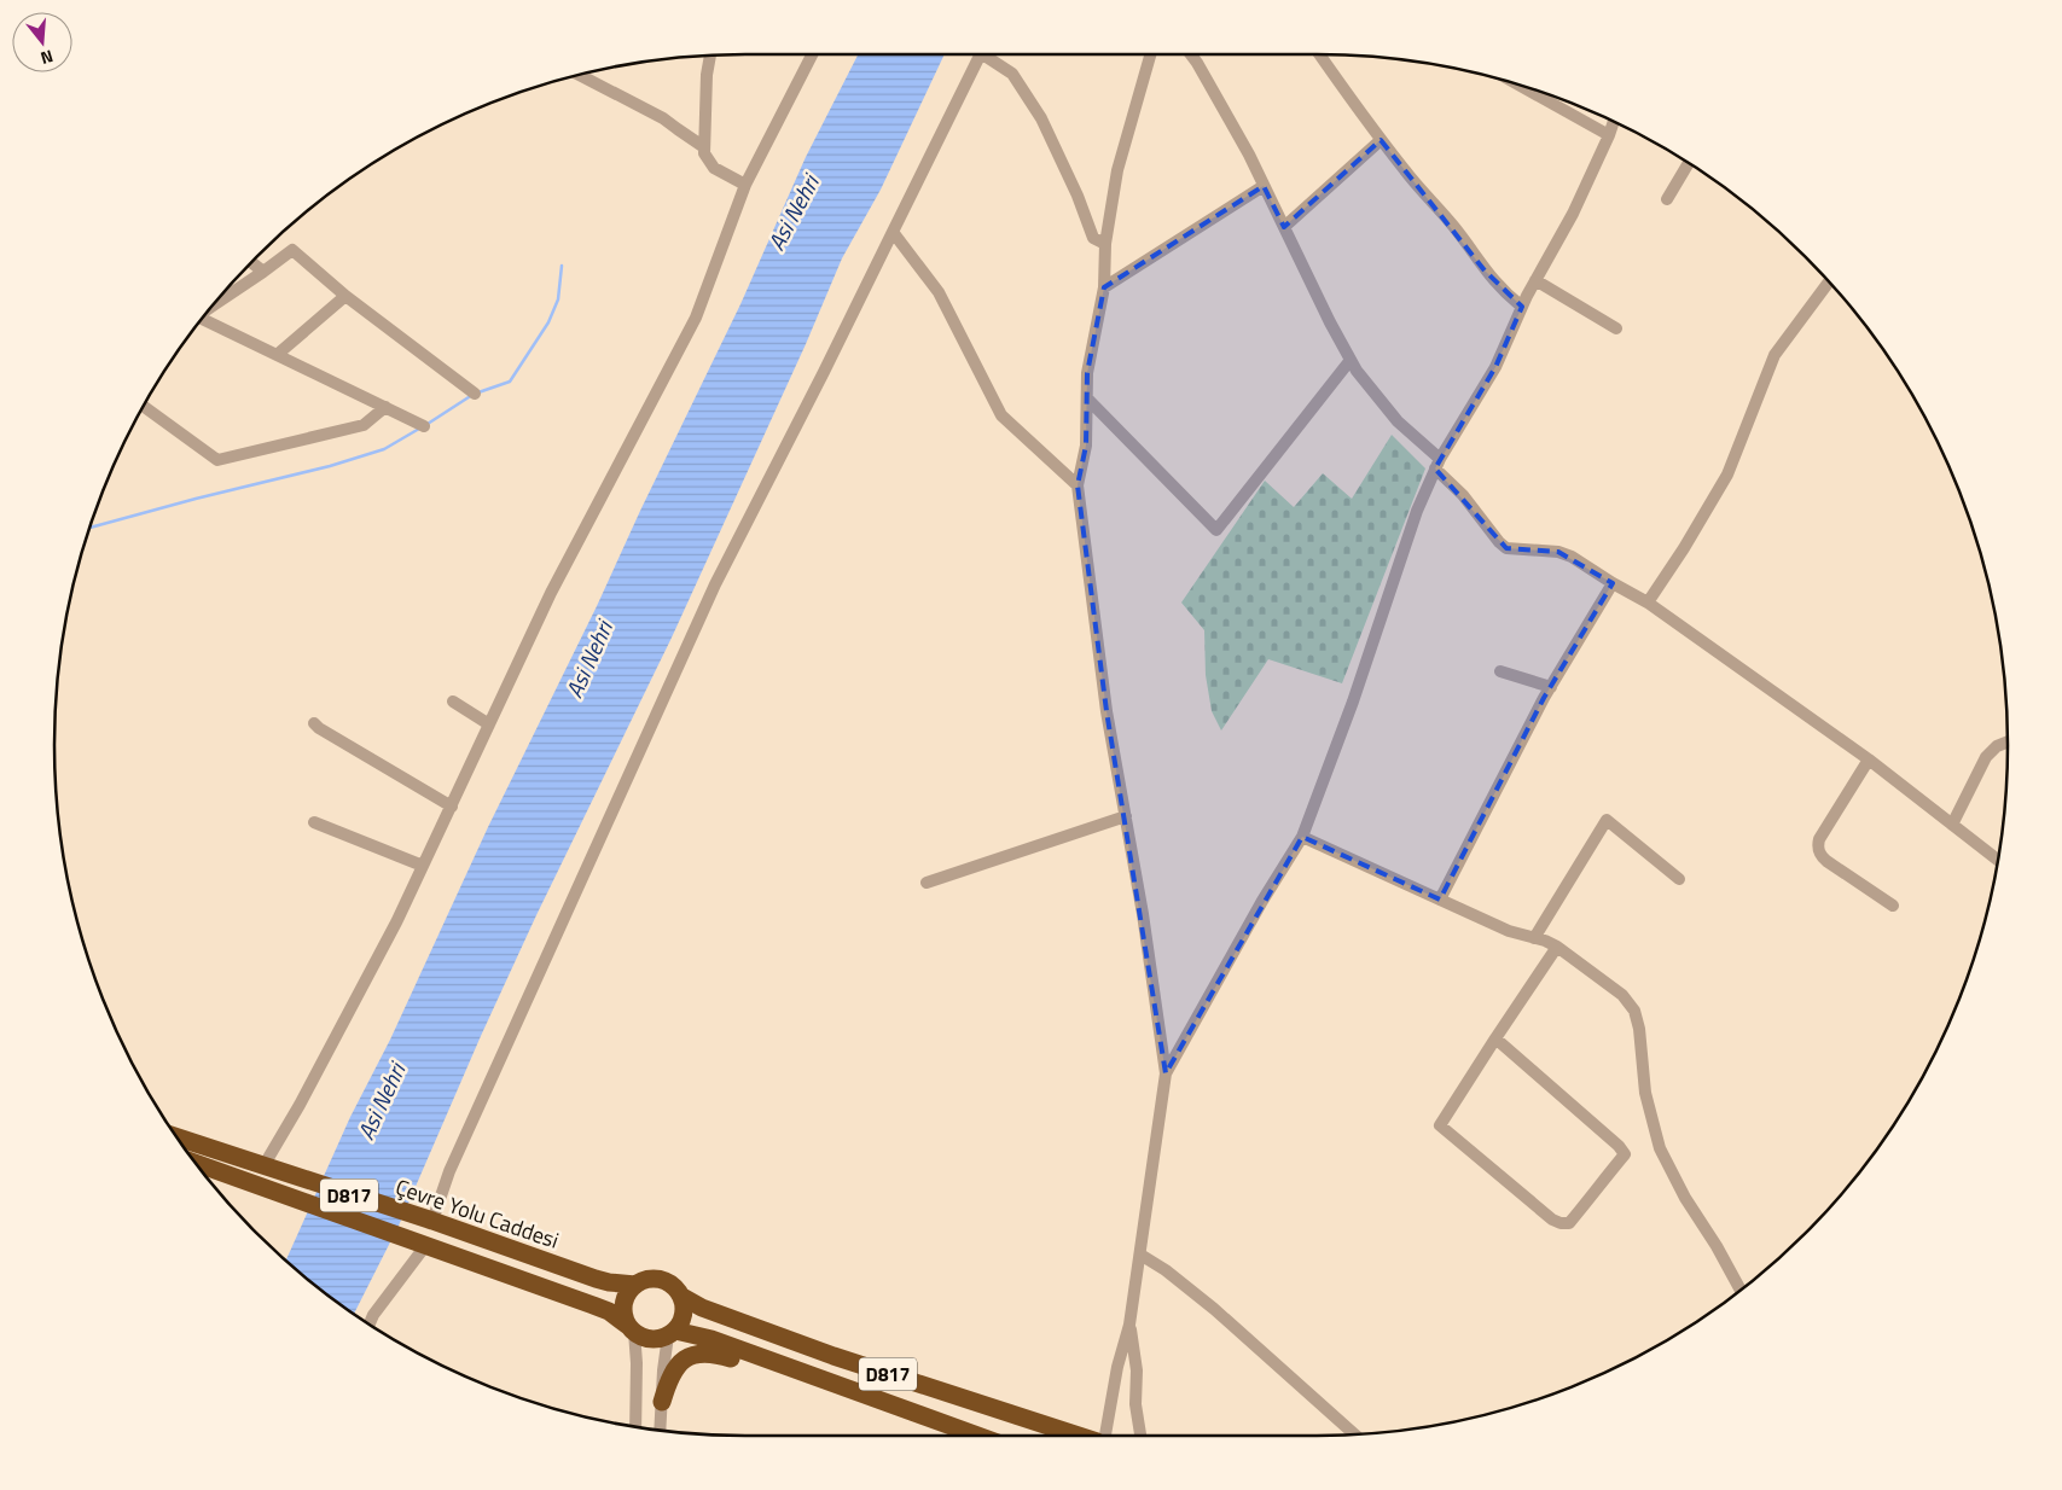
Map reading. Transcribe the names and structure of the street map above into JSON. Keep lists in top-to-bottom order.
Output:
{
  "streets": {
    "highway": ["D817", "Çevre Yolu Caddesi"]
  },
  "water": ["Asi Nehri"],
  "north": "bottom"
}
